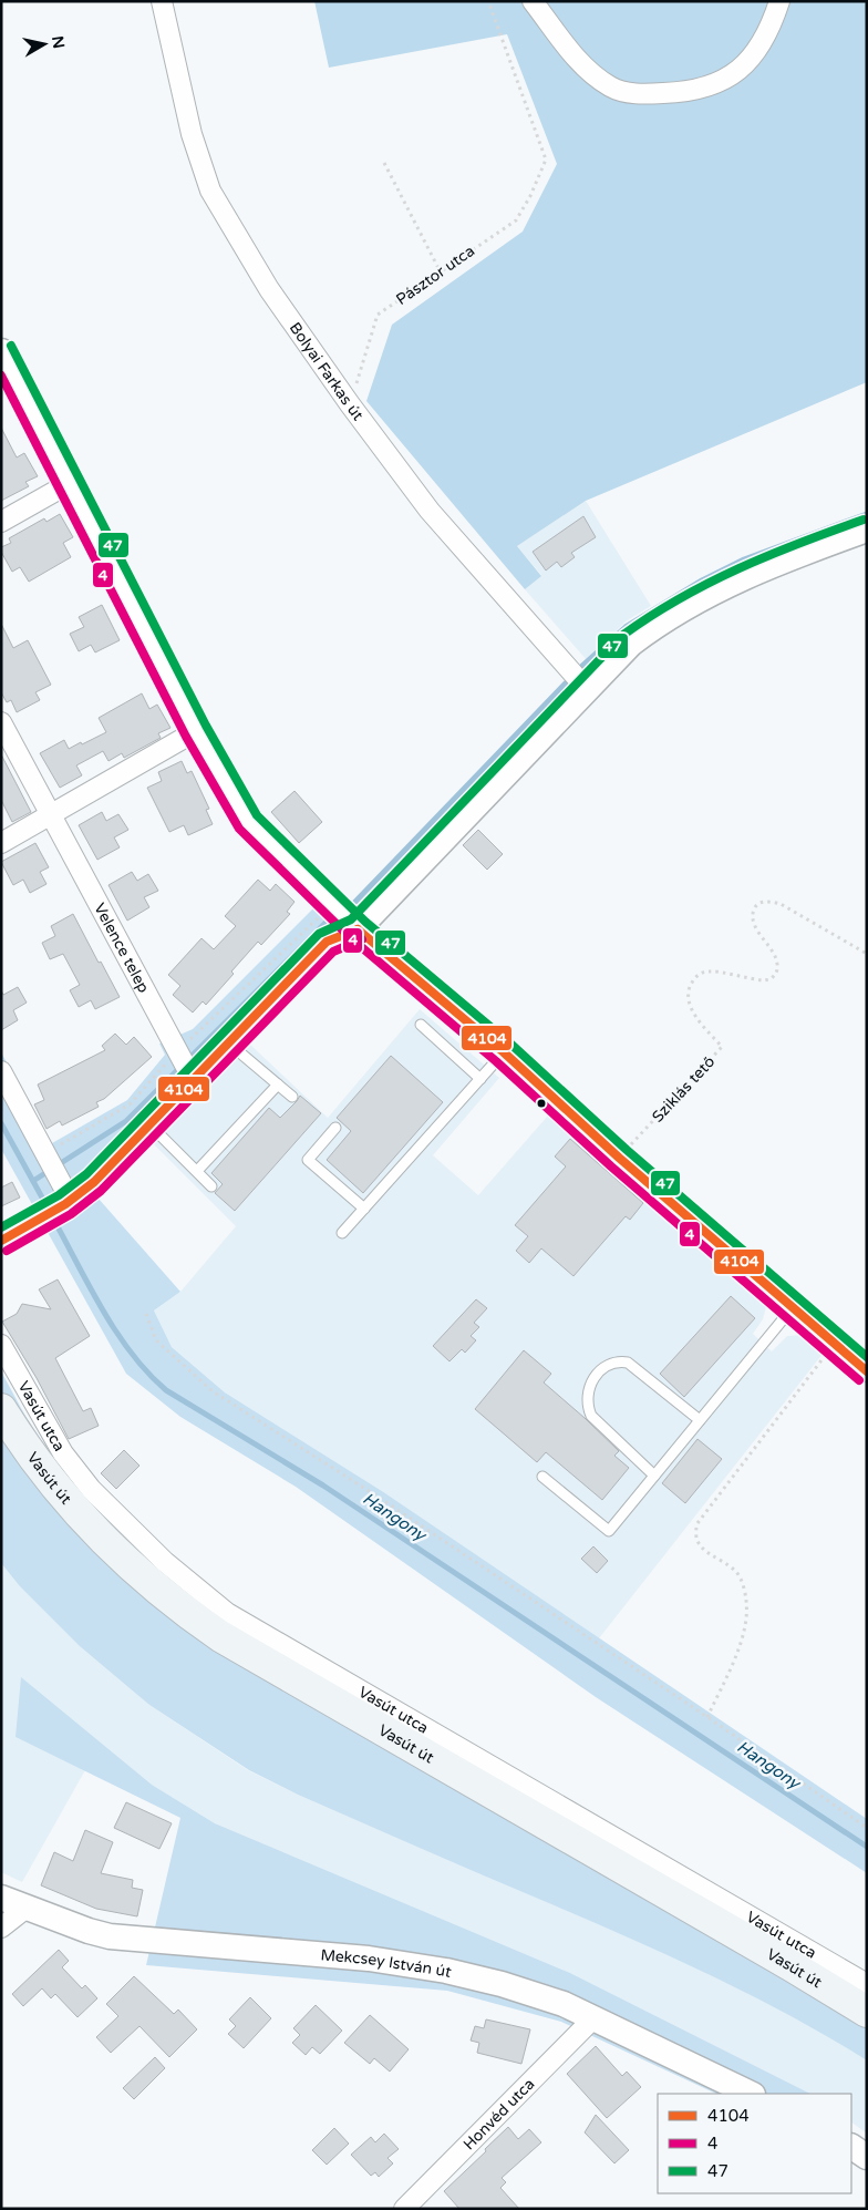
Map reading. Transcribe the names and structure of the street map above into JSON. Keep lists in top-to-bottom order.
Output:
{
  "streets": {
    "main road": ["Vasút út"],
    "street": [
      "Bolyai Farkas út",
      "Velence telep",
      "Vasút utca",
      "Mekcsey István út",
      "Honvéd utca"
    ],
    "path": ["Pásztor utca", "Sziklás tető"]
  },
  "crossings": [
    ["Pásztor utca", "Bolyai Farkas út"],
    ["Mekcsey István út", "Honvéd utca"]
  ],
  "water": ["Hangony"],
  "lines": ["transit line 47", "transit line 4", "transit line 4104"],
  "legend": ["4104", "4", "47"],
  "north": "right"
}
